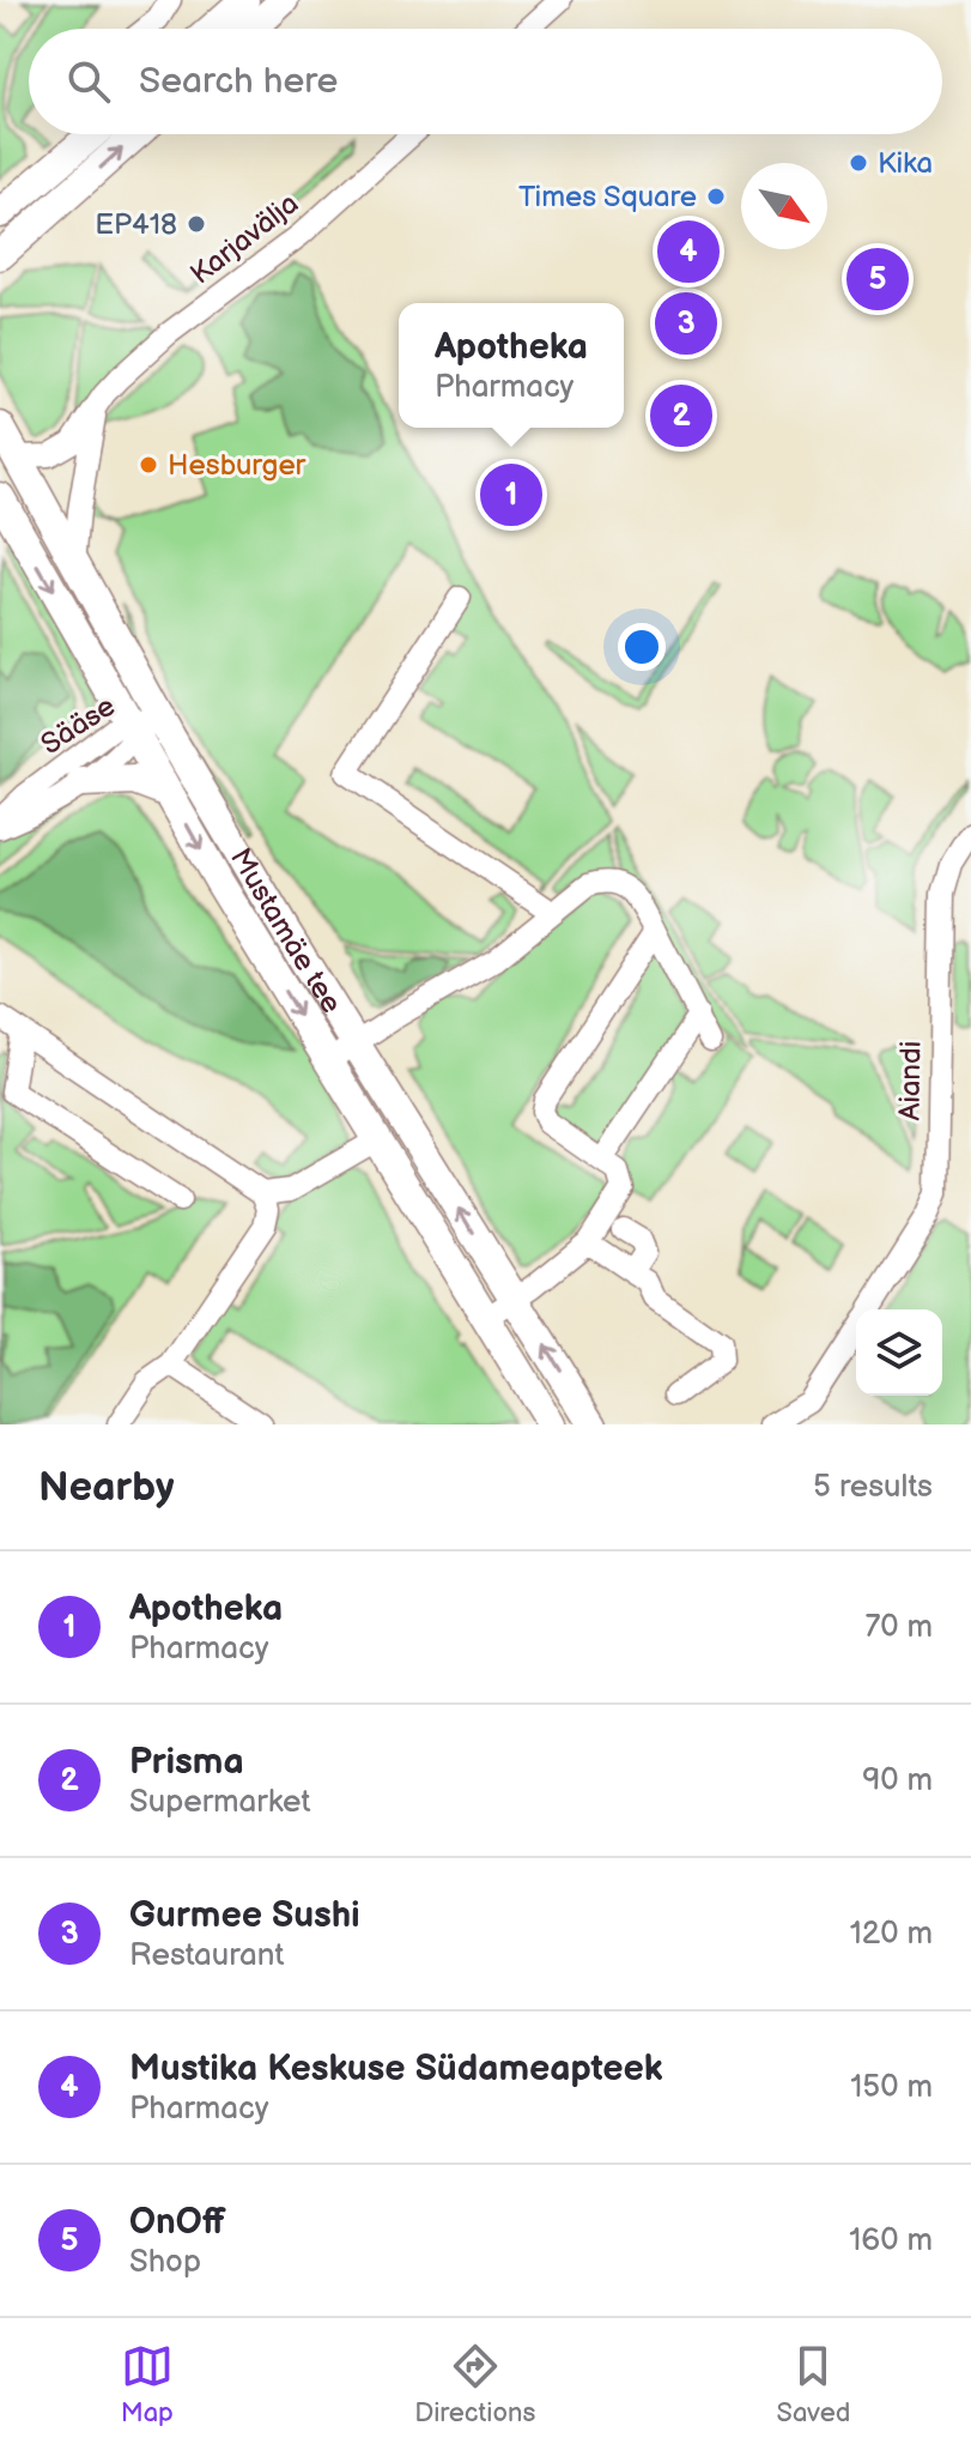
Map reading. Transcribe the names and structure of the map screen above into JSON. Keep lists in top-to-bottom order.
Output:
{
  "streets": {
    "main road": ["Mustamäe tee"],
    "street": ["Karjavälja", "Sääse", "Aiandi"]
  },
  "crossings": [
    ["Karjavälja", "Mustamäe tee"],
    ["Sääse", "Mustamäe tee"]
  ],
  "places": [
    "Kika",
    "Times Square",
    "EP418",
    "Hesburger"
  ],
  "north": "bottom right",
  "page": {
    "search": "Search here",
    "pins": [
      "4",
      "5",
      "3",
      "2",
      "1"
    ],
    "popup": ["Apotheka", "Pharmacy"],
    "heading": ["Nearby", "5 results"],
    "list": [
      {
        "mark": "1",
        "name": "Apotheka",
        "note": "Pharmacy",
        "value": "70 m"
      },
      {
        "mark": "2",
        "name": "Prisma",
        "note": "Supermarket",
        "value": "90 m"
      },
      {
        "mark": "3",
        "name": "Gurmee Sushi",
        "note": "Restaurant",
        "value": "120 m"
      },
      {
        "mark": "4",
        "name": "Mustika Keskuse Südameapteek",
        "note": "Pharmacy",
        "value": "150 m"
      },
      {
        "mark": "5",
        "name": "OnOff",
        "note": "Shop",
        "value": "160 m"
      }
    ],
    "nav": ["Map", "Directions", "Saved"]
  }
}
